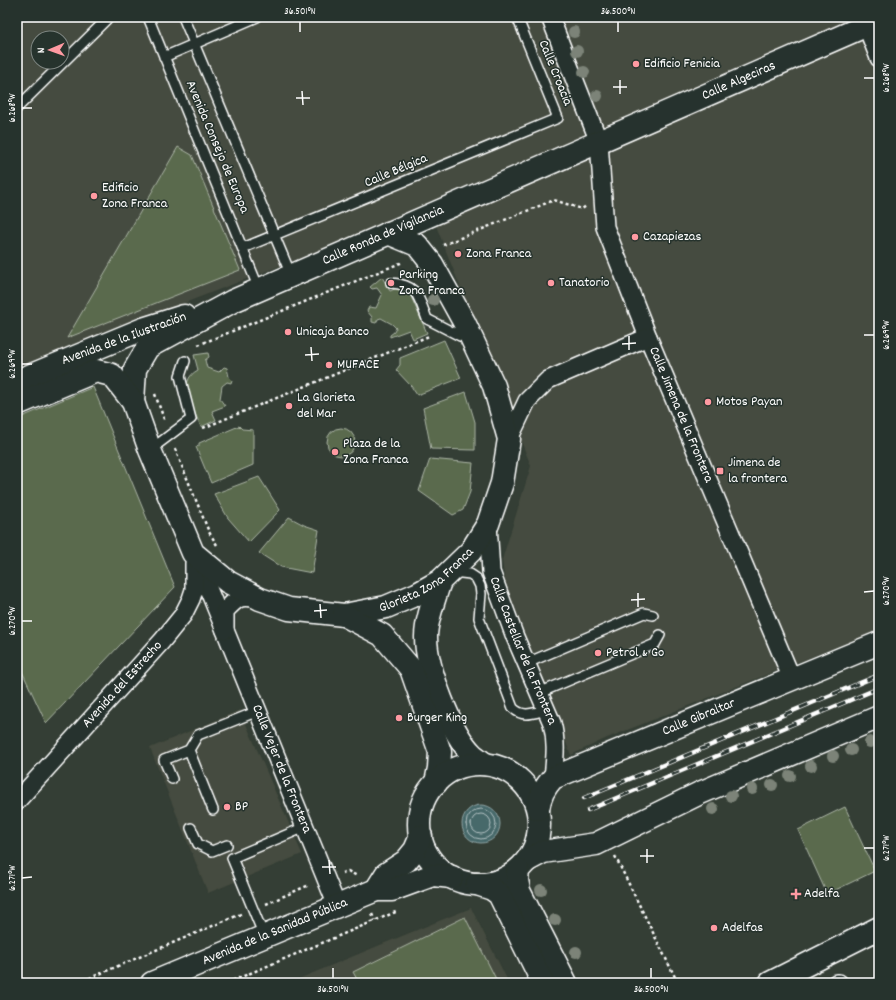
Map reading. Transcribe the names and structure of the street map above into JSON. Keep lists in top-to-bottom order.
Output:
{
  "streets": {
    "main road": [
      "Calle Algeciras",
      "Calle Ronda de Vigilancia",
      "Avenida de la Ilustración",
      "Glorieta Zona Franca",
      "Calle Gibraltar",
      "Avenida de la Sanidad Pública"
    ],
    "street": [
      "Calle Jimena de la Frontera",
      "Calle Castellar de la Frontera",
      "Avenida del Estrecho",
      "Calle Vejer de la Frontera"
    ],
    "lane": ["Calle Croacia", "Avenida Consejo de Europa", "Calle Bélgica"]
  },
  "crossings": [
    ["Calle Croacia", "Calle Bélgica"],
    ["Calle Algeciras", "Calle Ronda de Vigilancia"],
    ["Calle Algeciras", "Calle Jimena de la Frontera"],
    ["Avenida Consejo de Europa", "Calle Bélgica"],
    ["Avenida Consejo de Europa", "Calle Ronda de Vigilancia"],
    ["Calle Ronda de Vigilancia", "Avenida de la Ilustración"],
    ["Calle Ronda de Vigilancia", "Calle Jimena de la Frontera"],
    ["Calle Ronda de Vigilancia", "Glorieta Zona Franca"],
    ["Avenida de la Ilustración", "Glorieta Zona Franca"],
    ["Calle Jimena de la Frontera", "Calle Gibraltar"],
    ["Glorieta Zona Franca", "Calle Castellar de la Frontera"],
    ["Glorieta Zona Franca", "Avenida del Estrecho"],
    ["Glorieta Zona Franca", "Calle Vejer de la Frontera"],
    ["Calle Castellar de la Frontera", "Calle Gibraltar"],
    ["Avenida del Estrecho", "Calle Vejer de la Frontera"],
    ["Calle Vejer de la Frontera", "Avenida de la Sanidad Pública"]
  ],
  "places": {
    "other": [
      "Edificio Fenicia",
      "Edificio Zona Franca",
      "Cazapiezas",
      "Zona Franca",
      "Parking Zona Franca",
      "Tanatorio",
      "Unicaja Banco",
      "MUFACE",
      "Motos Payan",
      "La Glorieta del Mar",
      "Plaza de la Zona Franca",
      "Petrol & Go",
      "Burger King",
      "BP",
      "Adelfas"
    ],
    "transit": ["Jimena de la frontera"],
    "health": ["Adelfa"]
  },
  "north": "left",
  "coordinates": [
    "36.501°N",
    "36.500°N",
    "6.268°W",
    "6.269°W",
    "6.270°W",
    "6.271°W"
  ]
}
